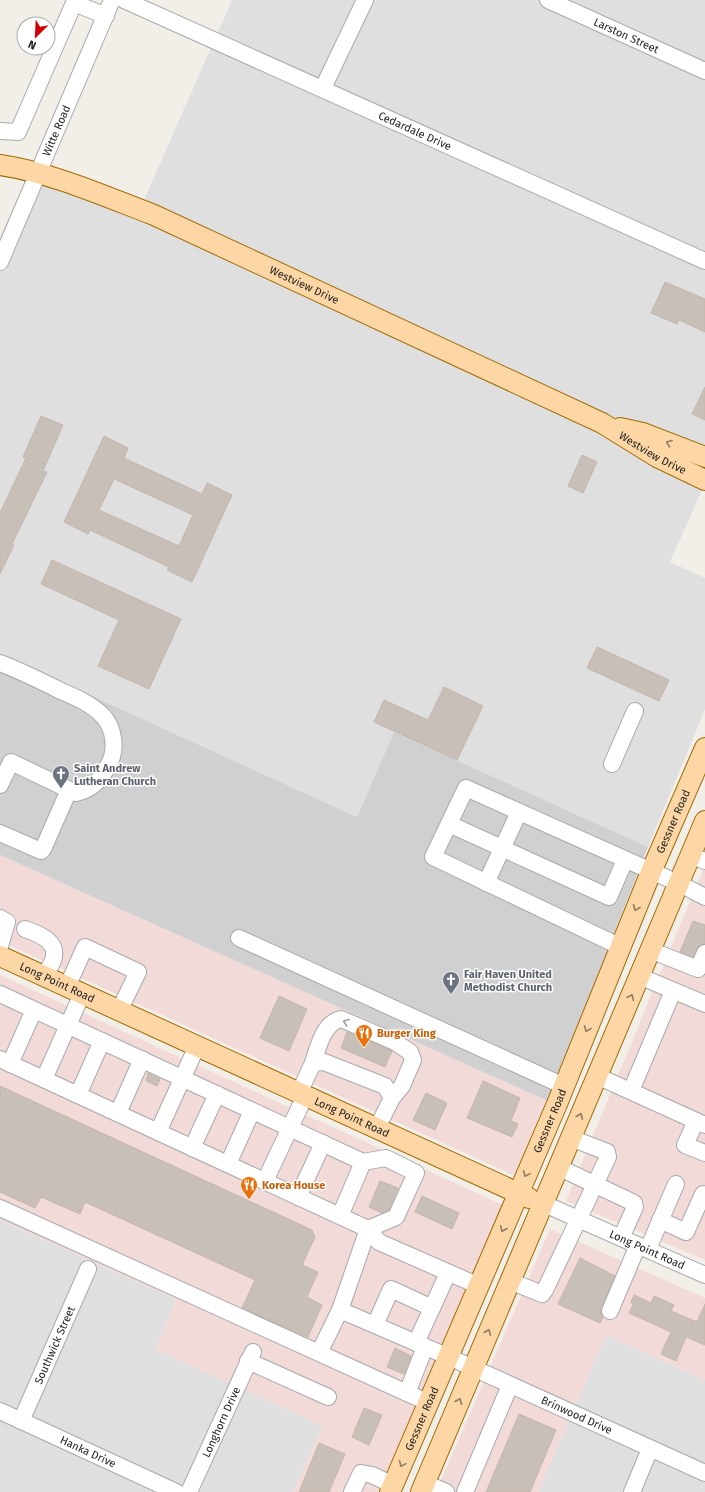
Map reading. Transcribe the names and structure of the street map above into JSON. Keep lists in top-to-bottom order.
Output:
{
  "streets": {
    "main road": ["Westview Drive", "Gessner Road", "Long Point Road"],
    "street": [
      "Larston Street",
      "Cedardale Drive",
      "Witte Road",
      "Southwick Street",
      "Brinwood Drive",
      "Longhorn Drive",
      "Hanka Drive"
    ]
  },
  "crossings": [
    ["Witte Road", "Westview Drive"],
    ["Gessner Road", "Long Point Road"],
    ["Gessner Road", "Brinwood Drive"],
    ["Southwick Street", "Hanka Drive"]
  ],
  "places": {
    "church": ["Saint Andrew Lutheran Church", "Fair Haven United Methodist Church"],
    "restaurant": ["Burger King", "Korea House"]
  },
  "north": "bottom left"
}
